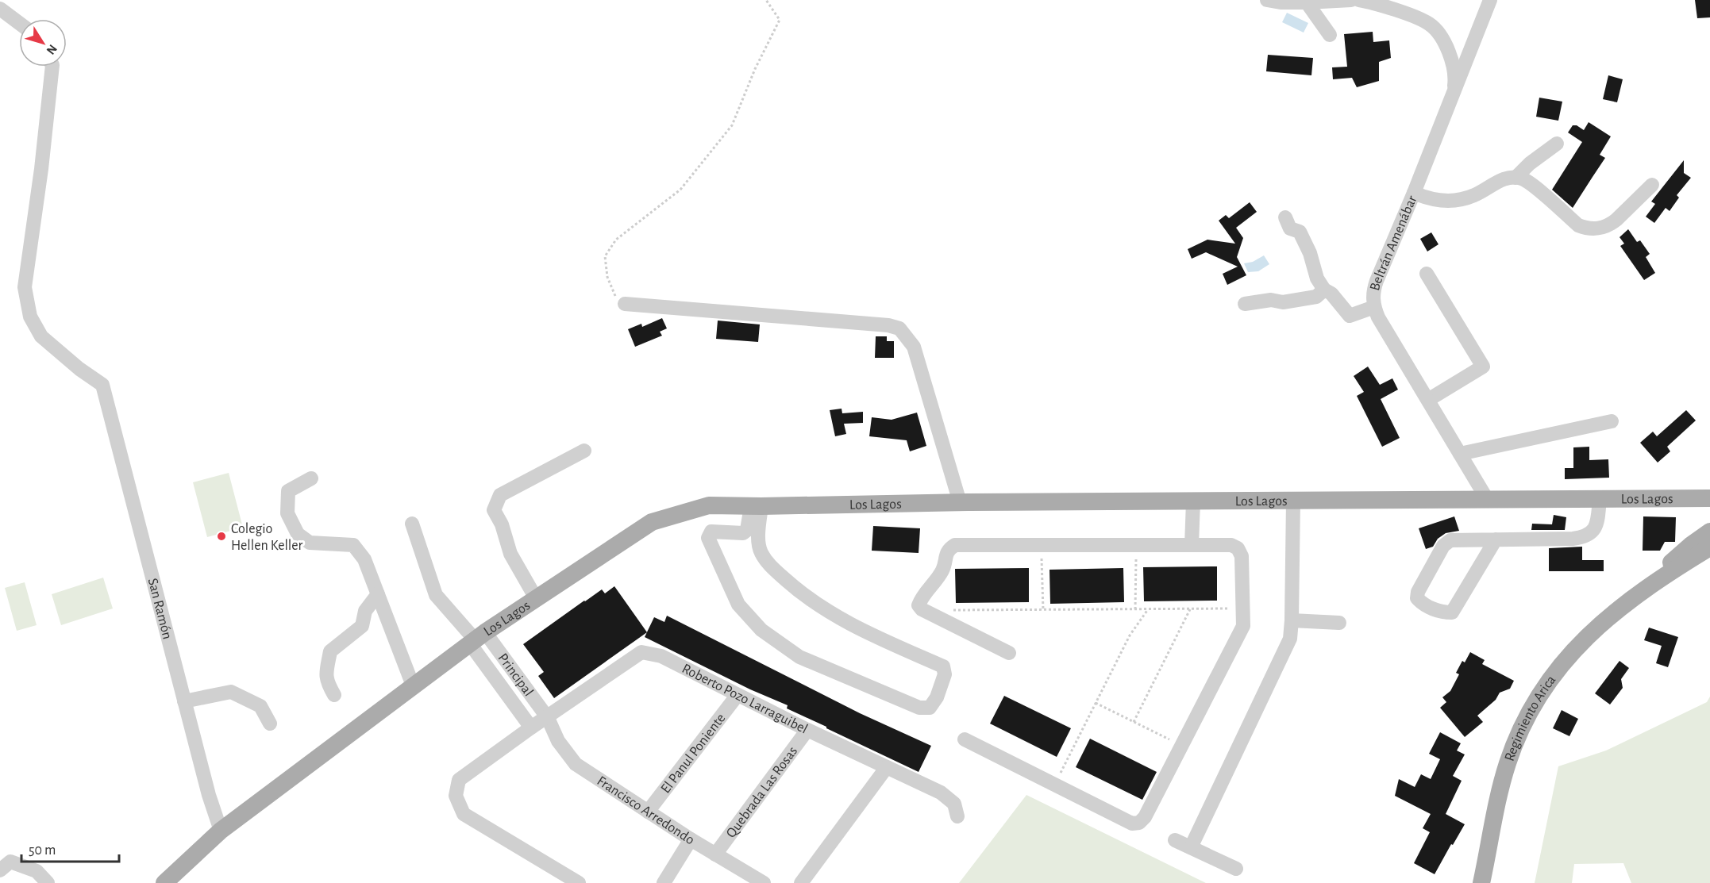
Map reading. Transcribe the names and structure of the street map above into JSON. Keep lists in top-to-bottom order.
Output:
{
  "streets": {
    "main road": ["Los Lagos", "Regimiento Arica"],
    "street": [
      "Beltrán Amenábar",
      "San Ramón",
      "Principal",
      "Roberto Pozo Larraguibel",
      "El Panul Poniente",
      "Quebrada Las Rosas",
      "Francisco Arredondo"
    ]
  },
  "crossings": [
    ["Beltrán Amenábar", "Los Lagos"],
    ["Los Lagos", "San Ramón"],
    ["Los Lagos", "Principal"],
    ["Principal", "Roberto Pozo Larraguibel"],
    ["Principal", "Francisco Arredondo"],
    ["Roberto Pozo Larraguibel", "El Panul Poniente"],
    ["Roberto Pozo Larraguibel", "Quebrada Las Rosas"],
    ["Roberto Pozo Larraguibel", "Francisco Arredondo"],
    ["El Panul Poniente", "Francisco Arredondo"],
    ["Quebrada Las Rosas", "Francisco Arredondo"]
  ],
  "places": ["Colegio Hellen Keller"],
  "scale_bar": "50 m",
  "north": "bottom right"
}
